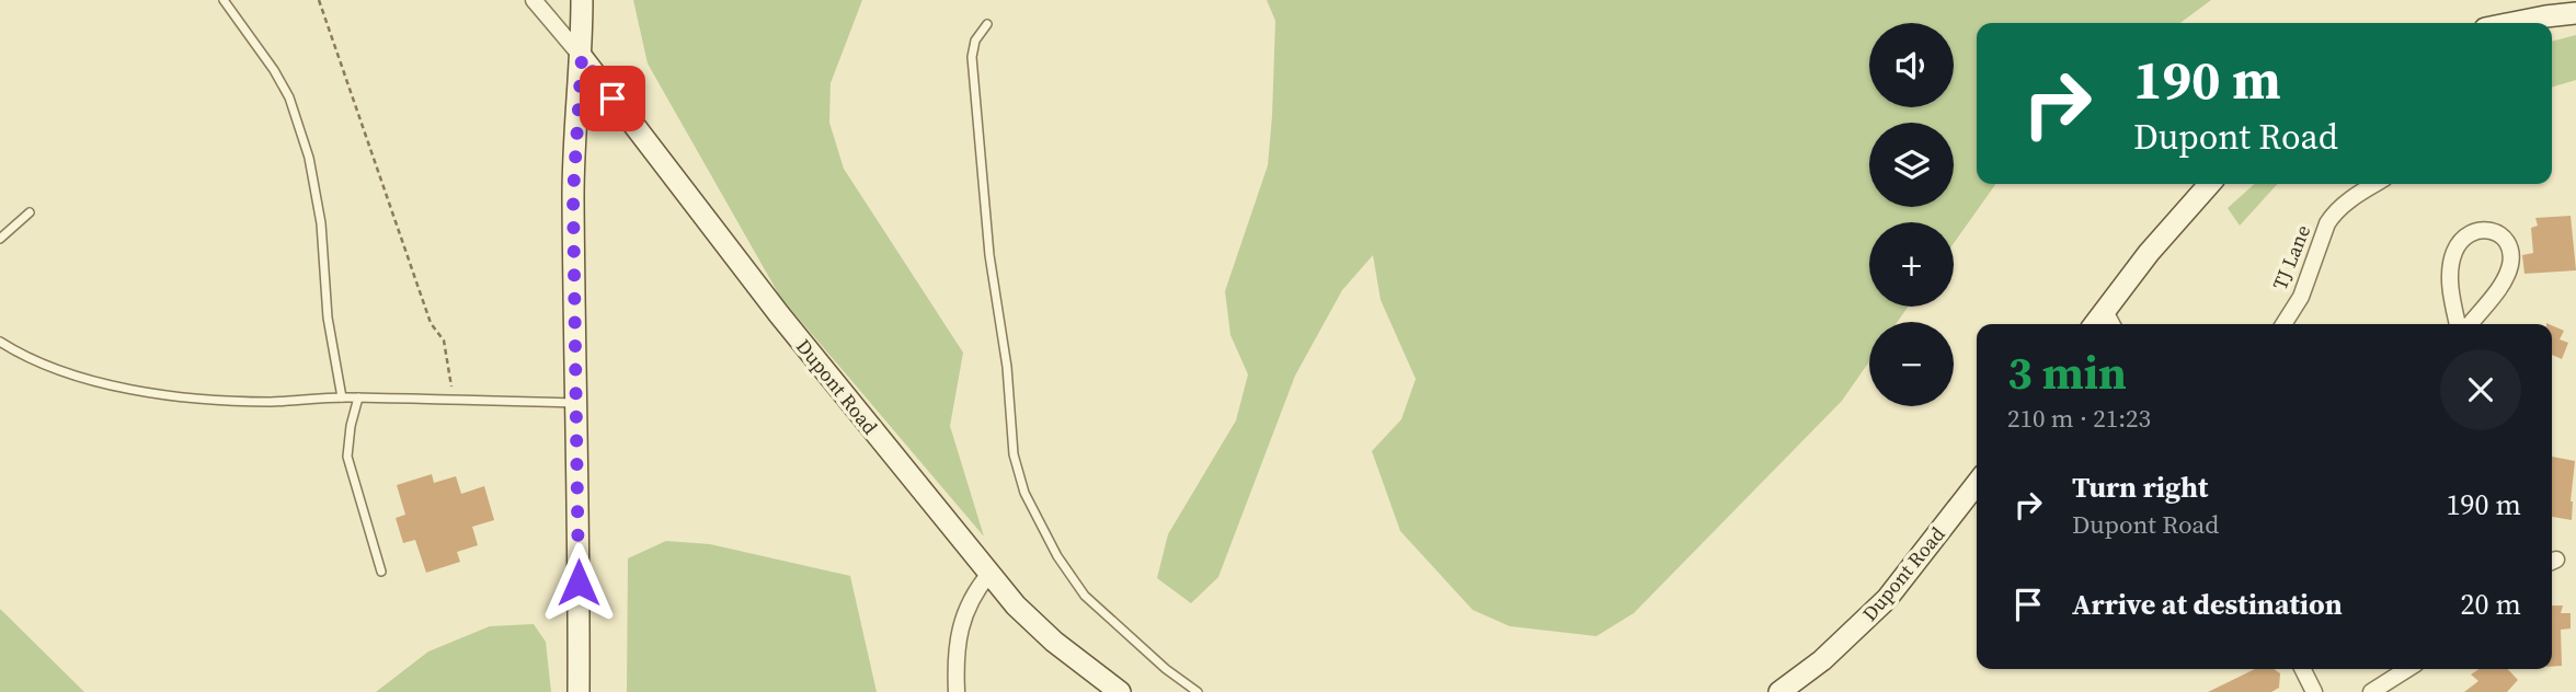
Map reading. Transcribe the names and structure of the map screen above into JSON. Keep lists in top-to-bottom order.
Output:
{
  "streets": {
    "street": ["TJ Lane", "Dupont Road"]
  },
  "page": {
    "map_buttons": ["+", "−"],
    "turn": ["190 m", "Dupont Road"],
    "heading": ["3 min", "210 m · 21:23"],
    "list": [
      {
        "name": "Turn right",
        "note": "Dupont Road",
        "value": "190 m"
      },
      {
        "name": "Arrive at destination",
        "value": "20 m"
      }
    ]
  }
}
